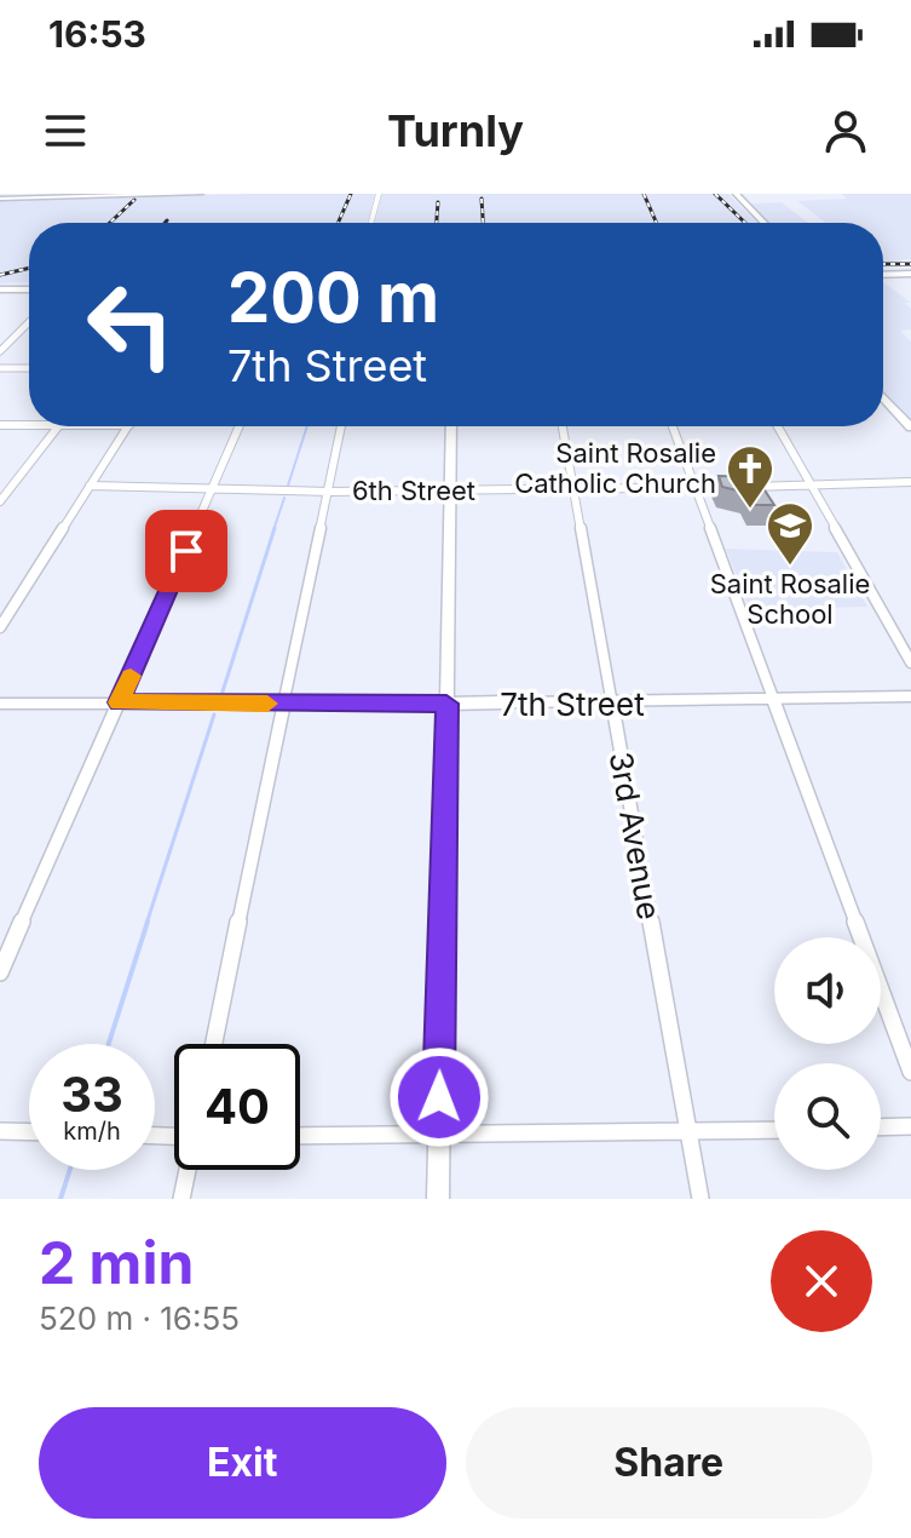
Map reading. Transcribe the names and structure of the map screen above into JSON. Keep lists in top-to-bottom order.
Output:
{
  "streets": {
    "street": ["6th Street", "7th Street", "3rd Avenue"]
  },
  "crossings": [
    ["6th Street", "3rd Avenue"],
    ["7th Street", "3rd Avenue"]
  ],
  "places": {
    "church": ["Saint Rosalie Catholic Church"],
    "school or university": ["Saint Rosalie School"]
  },
  "page": {
    "status": "16:53",
    "header": "Turnly",
    "turn": ["200 m", "7th Street"],
    "speed": "33 km/h",
    "limit": "40",
    "heading": ["2 min", "520 m · 16:55"],
    "buttons": ["Exit", "Share"]
  }
}
